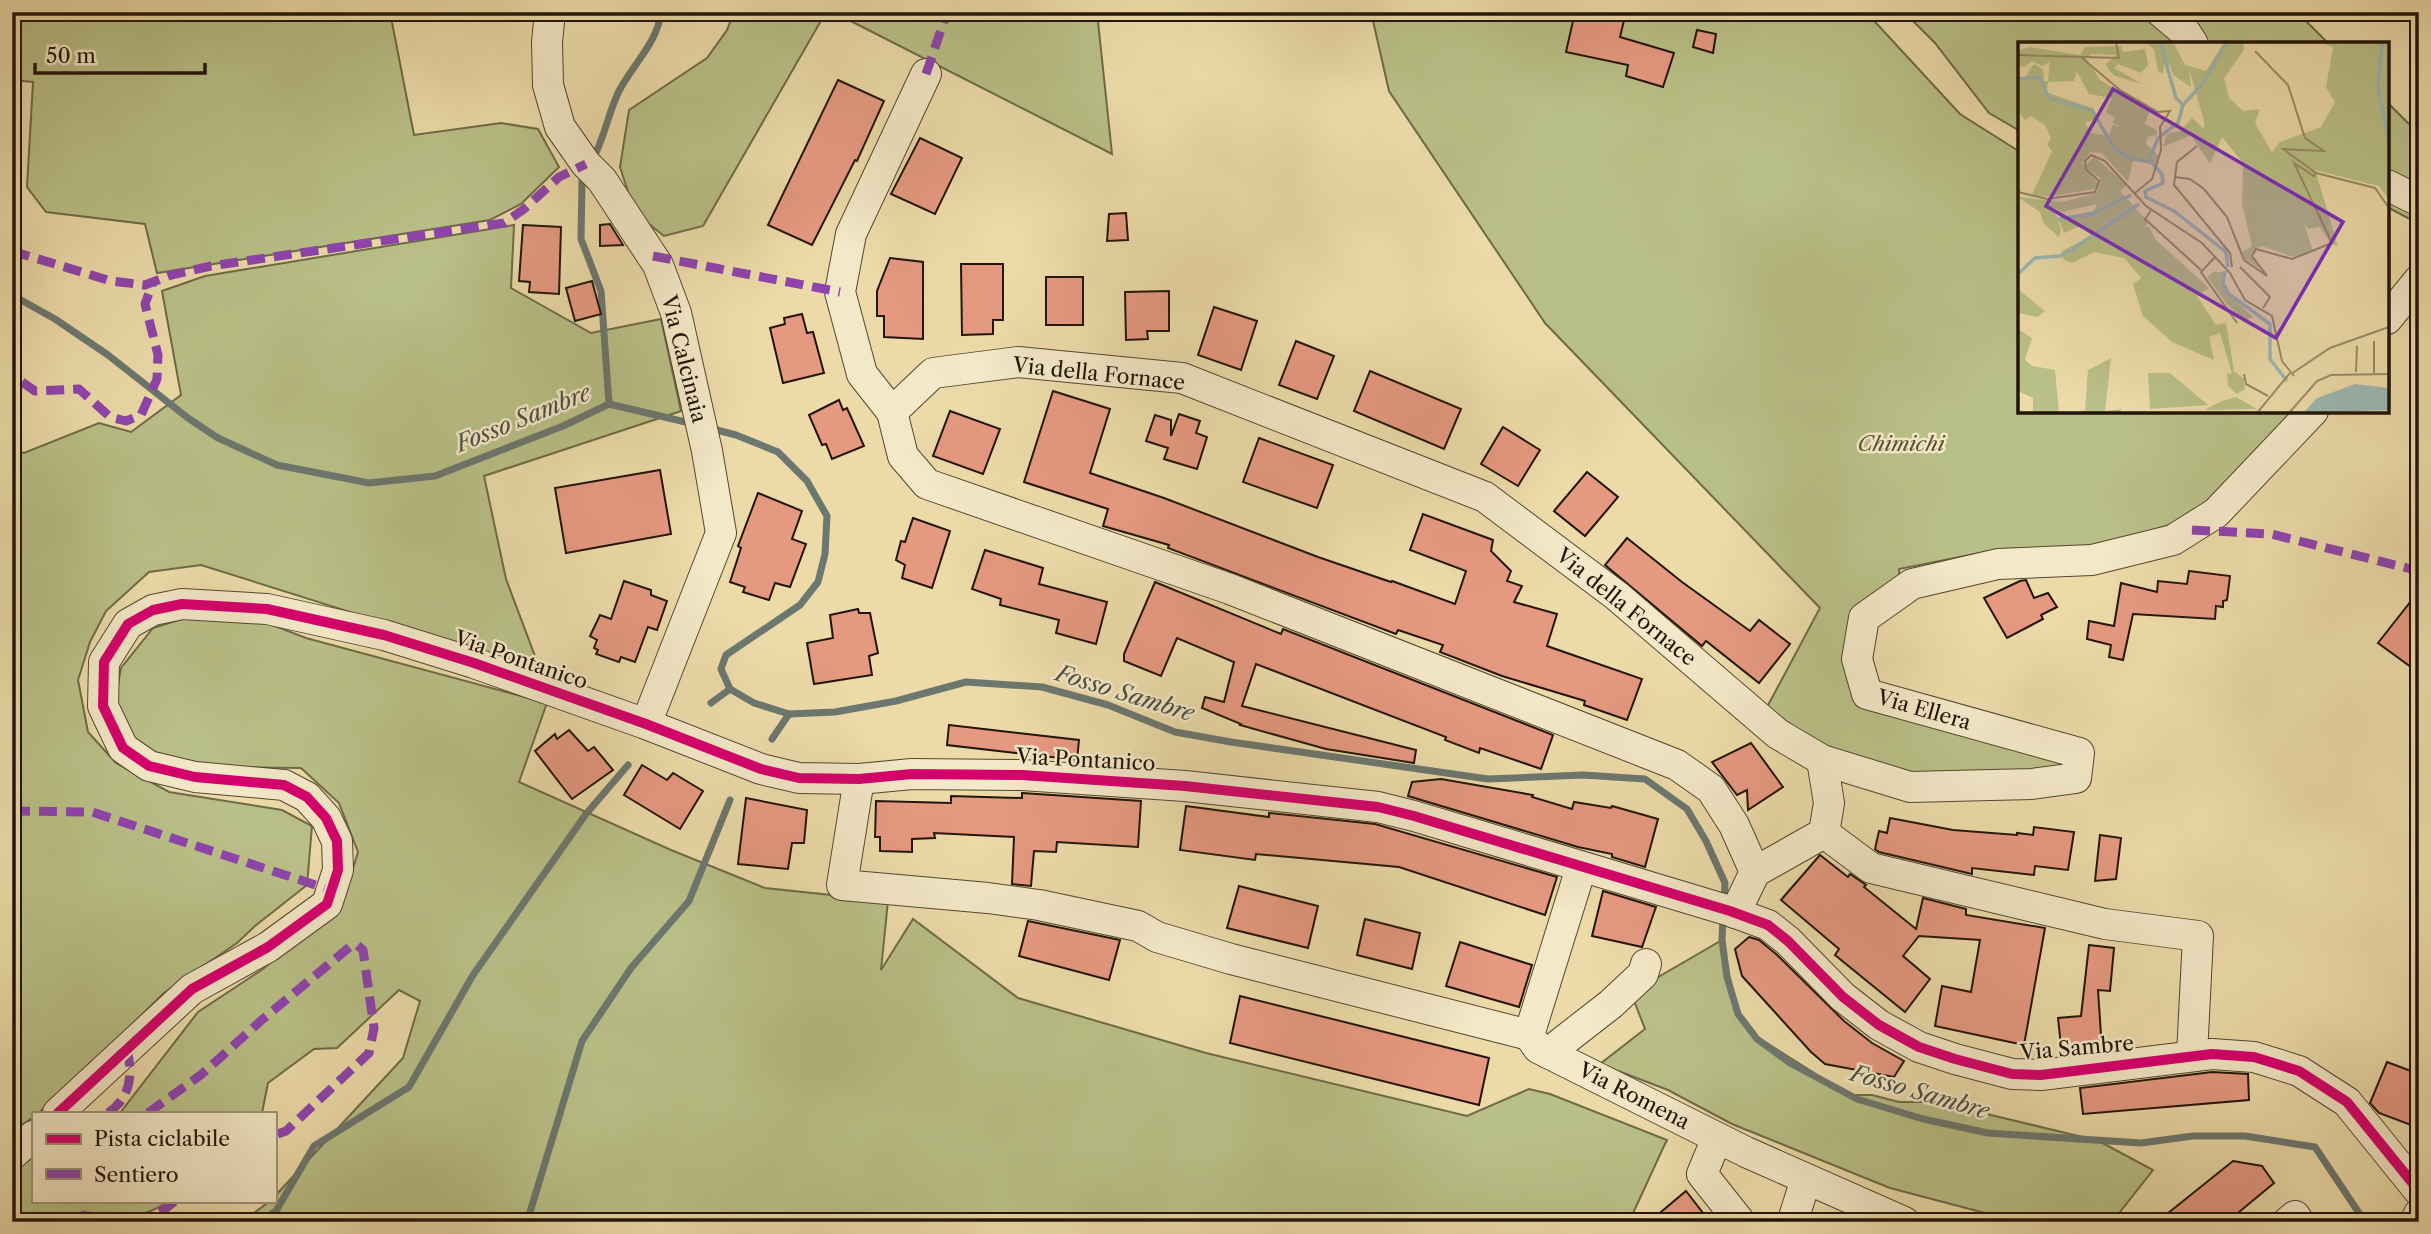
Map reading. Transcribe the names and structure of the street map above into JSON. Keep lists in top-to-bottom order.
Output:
{
  "streets": {
    "street": [
      "Via Calcinaia",
      "Via della Fornace",
      "Via Pontanico",
      "Via Ellera",
      "Via Sambre",
      "Via Romena"
    ]
  },
  "crossings": [
    ["Via Calcinaia", "Via Pontanico"],
    ["Via della Fornace", "Via Ellera"],
    ["Via Pontanico", "Via Sambre"],
    ["Via Pontanico", "Via Romena"]
  ],
  "water": ["Fosso Sambre"],
  "parks": ["Chimichi"],
  "legend": ["Pista ciclabile", "Sentiero"],
  "scale_bar": "50 m"
}
